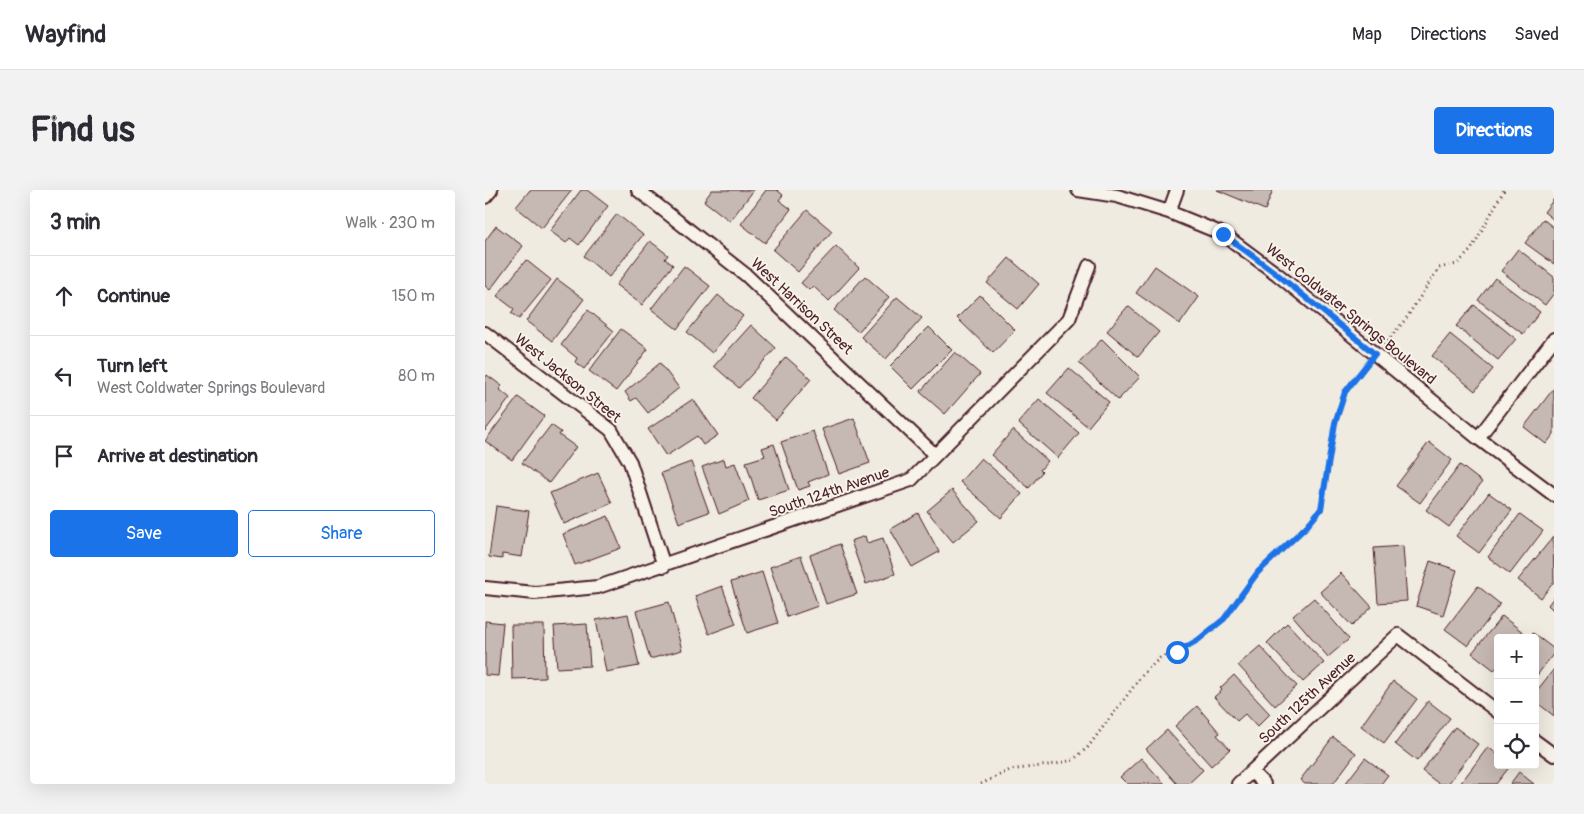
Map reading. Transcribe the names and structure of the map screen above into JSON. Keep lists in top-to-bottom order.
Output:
{
  "streets": {
    "street": [
      "West Harrison Street",
      "West Coldwater Springs Boulevard",
      "West Jackson Street",
      "South 124th Avenue",
      "South 125th Avenue"
    ]
  },
  "crossings": [
    ["West Harrison Street", "South 124th Avenue"],
    ["West Jackson Street", "South 124th Avenue"]
  ],
  "page": {
    "header": "Wayfind",
    "nav": ["Map", "Directions", "Saved"],
    "buttons": [
      "Directions",
      ["Save", "Share"]
    ],
    "title": "Find us",
    "heading": ["3 min", "Walk · 230 m"],
    "list": [
      ["Continue", "150 m"],
      ["Turn left", "West Coldwater Springs Boulevard", "80 m"],
      "Arrive at destination"
    ],
    "map_buttons": ["+", "−"]
  }
}
